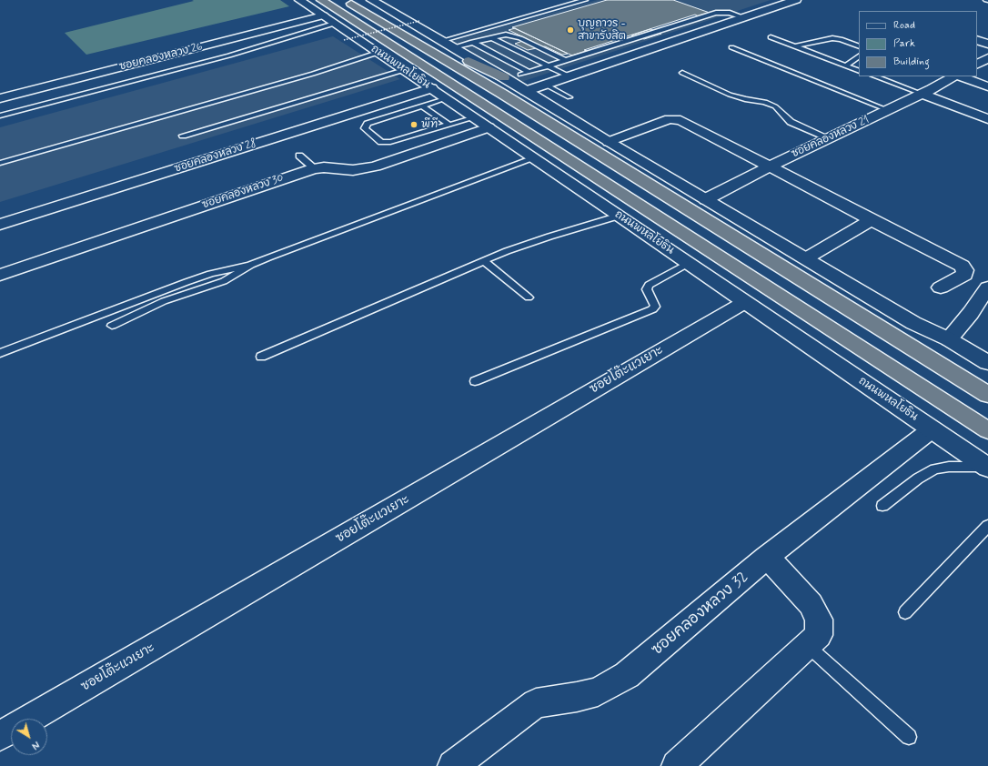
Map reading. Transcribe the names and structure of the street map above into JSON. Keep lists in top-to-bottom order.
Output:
{
  "streets": {
    "highway": ["ถนนพหลโยธิน"],
    "street": [
      "ซอยคลองหลวง 26",
      "ซอยคลองหลวง 21",
      "ซอยคลองหลวง 28",
      "ซอยคลองหลวง 30",
      "ซอยโต๊ะแวเยาะ",
      "ซอยคลองหลวง 32"
    ]
  },
  "crossings": [
    ["ซอยคลองหลวง 26", "ถนนพหลโยธิน"],
    ["ถนนพหลโยธิน", "ซอยคลองหลวง 28"],
    ["ถนนพหลโยธิน", "ซอยคลองหลวง 30"],
    ["ถนนพหลโยธิน", "ซอยโต๊ะแวเยาะ"],
    ["ถนนพหลโยธิน", "ซอยคลองหลวง 32"]
  ],
  "places": ["บุญถาวร - สาขารังสิต", "พีที"],
  "legend": ["Road", "Park", "Building"],
  "north": "bottom right"
}
